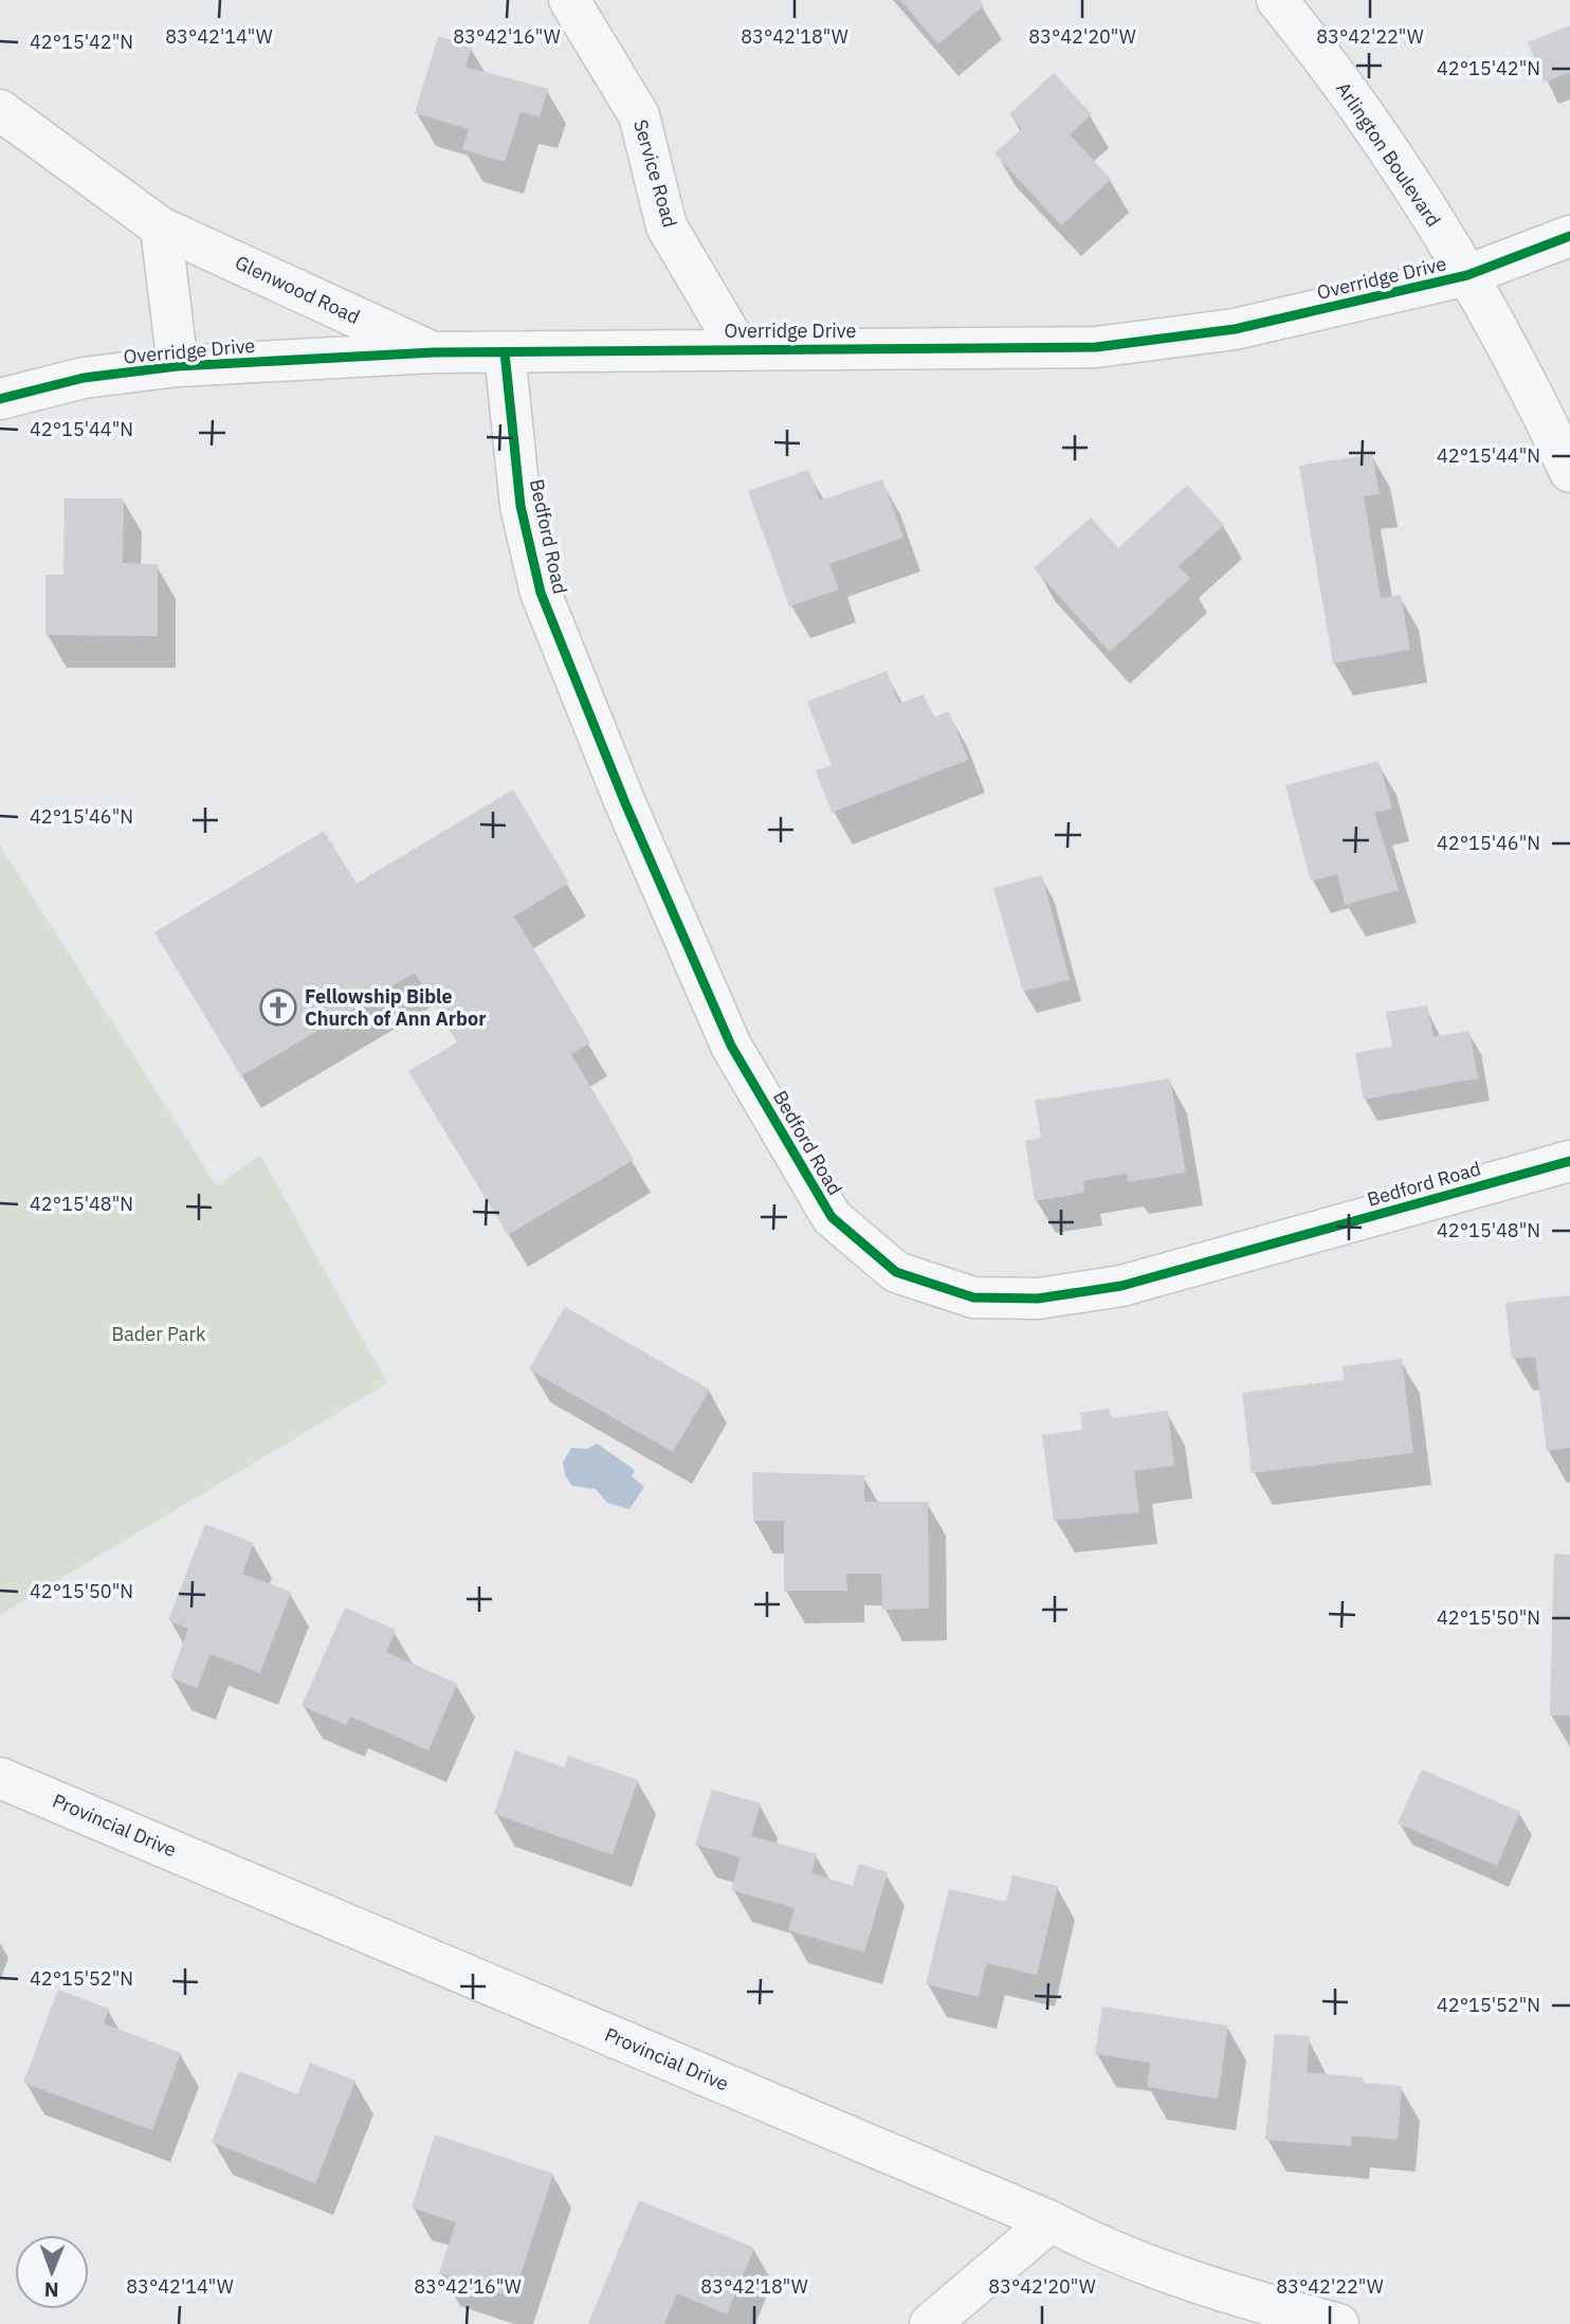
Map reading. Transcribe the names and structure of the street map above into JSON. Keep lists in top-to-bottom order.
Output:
{
  "streets": {
    "street": [
      "Arlington Boulevard",
      "Service Road",
      "Overridge Drive",
      "Glenwood Road",
      "Bedford Road",
      "Provincial Drive"
    ]
  },
  "crossings": [
    ["Arlington Boulevard", "Overridge Drive"],
    ["Service Road", "Overridge Drive"],
    ["Overridge Drive", "Glenwood Road"],
    ["Overridge Drive", "Bedford Road"]
  ],
  "parks": ["Bader Park"],
  "places": {
    "church": ["Fellowship Bible Church of Ann Arbor"]
  },
  "north": "bottom",
  "coordinates": [
    "83°42'14\"W",
    "83°42'16\"W",
    "83°42'18\"W",
    "83°42'20\"W",
    "83°42'22\"W",
    "42°15'42\"N",
    "42°15'44\"N",
    "42°15'46\"N",
    "42°15'48\"N",
    "42°15'50\"N",
    "42°15'52\"N"
  ]
}
